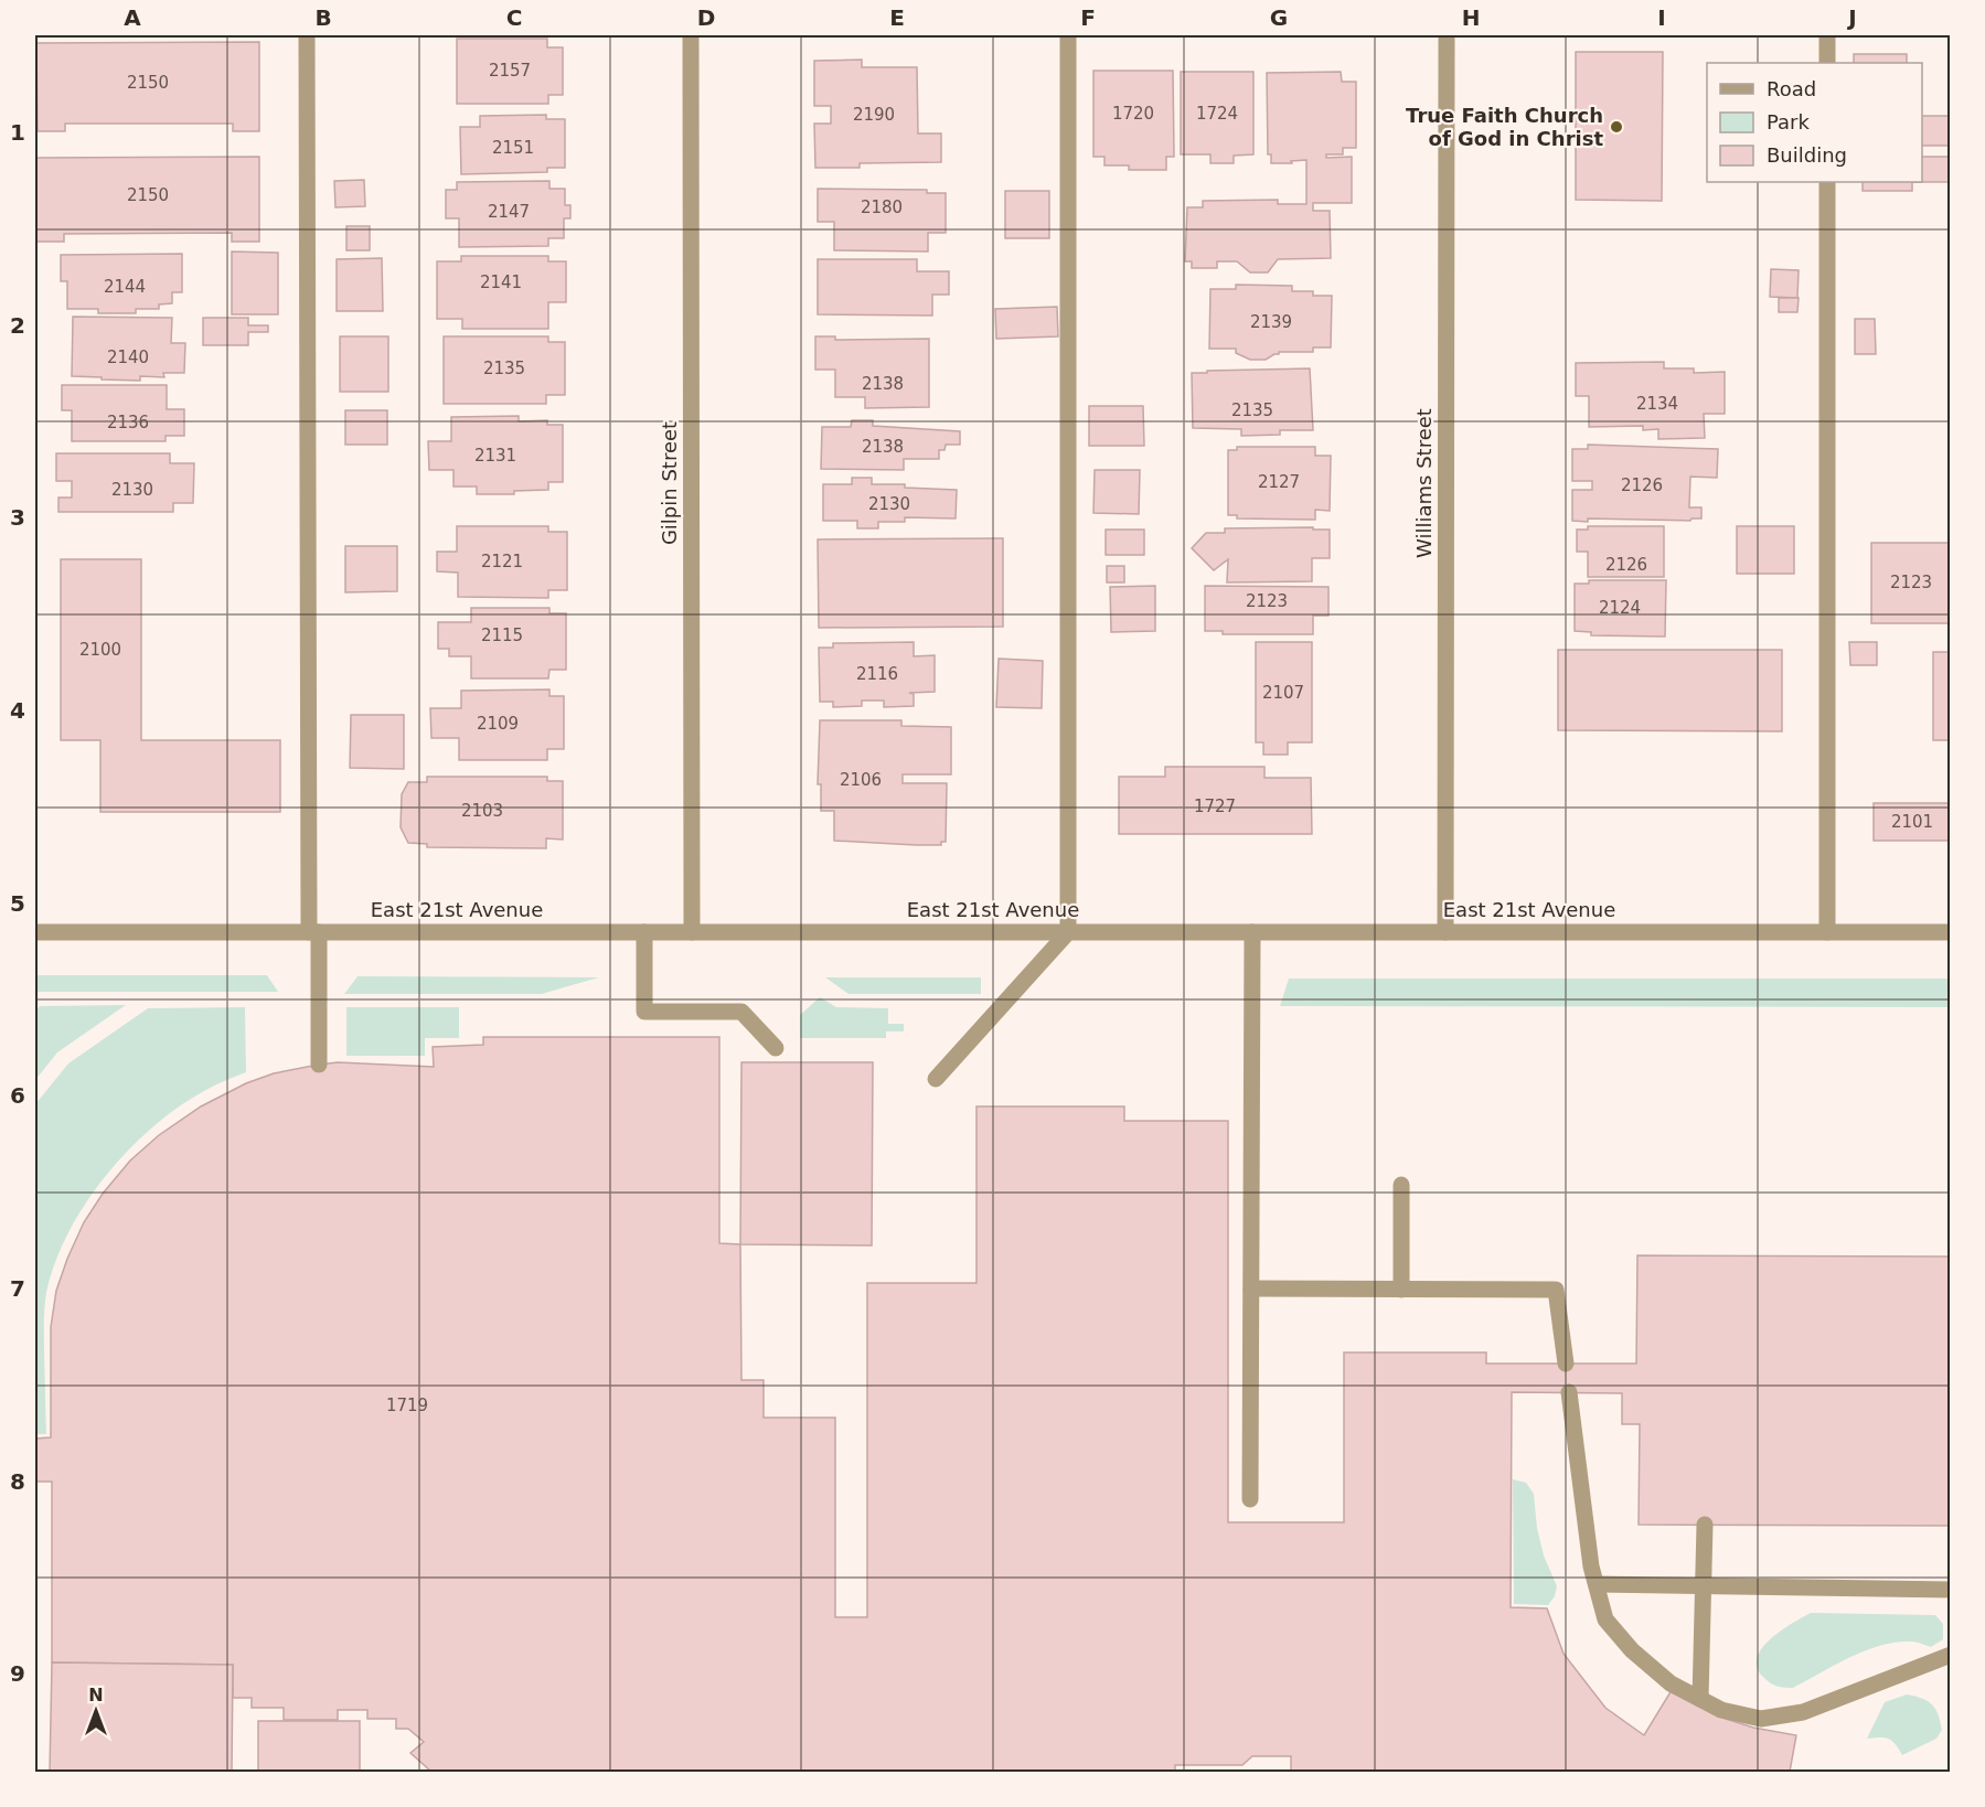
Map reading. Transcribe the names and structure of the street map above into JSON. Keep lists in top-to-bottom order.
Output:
{
  "streets": {
    "street": ["Gilpin Street", "Williams Street", "East 21st Avenue"]
  },
  "crossings": [
    ["Gilpin Street", "East 21st Avenue"],
    ["Williams Street", "East 21st Avenue"]
  ],
  "places": ["True Faith Church of God in Christ"],
  "house_numbers": [
    "2157",
    "2150",
    "1720",
    "1724",
    "2190",
    "2151",
    "2150",
    "2180",
    "2147",
    "2141",
    "2144",
    "2139",
    "2140",
    "2135",
    "2138",
    "2134",
    "2135",
    "2136",
    "2138",
    "2131",
    "2127",
    "2126",
    "2130",
    "2130",
    "2121",
    "2126",
    "2123",
    "2123",
    "2124",
    "2115",
    "2100",
    "2116",
    "2107",
    "2109",
    "2106",
    "1727",
    "2103",
    "2101",
    "1719"
  ],
  "legend": ["Road", "Park", "Building"],
  "north": "top",
  "grid": {
    "columns": [
      "A",
      "B",
      "C",
      "D",
      "E",
      "F",
      "G",
      "H",
      "I",
      "J"
    ],
    "rows": [
      "1",
      "2",
      "3",
      "4",
      "5",
      "6",
      "7",
      "8",
      "9"
    ]
  }
}
